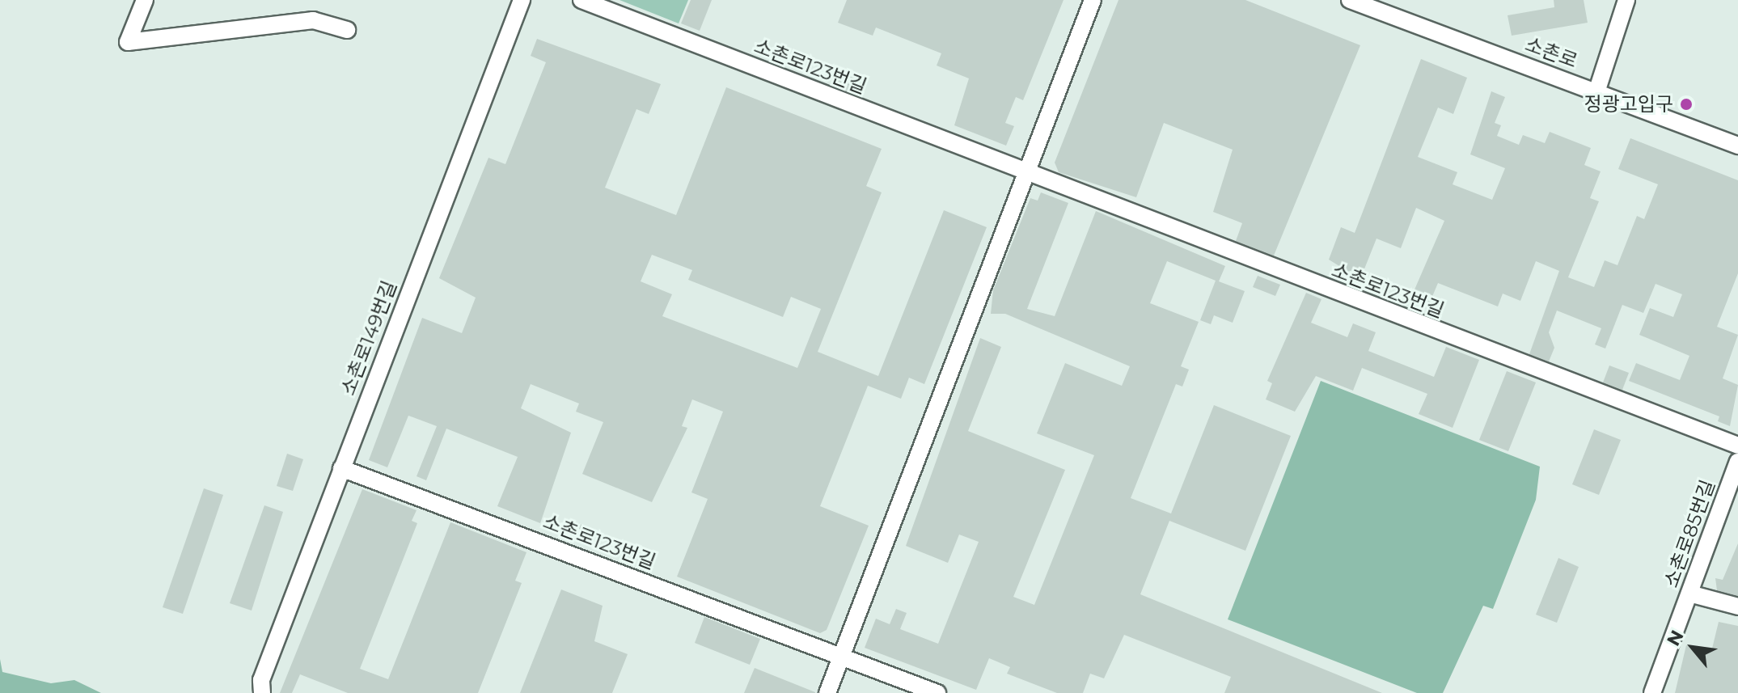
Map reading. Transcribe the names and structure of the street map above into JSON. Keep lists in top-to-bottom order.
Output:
{
  "streets": {
    "street": [
      "소촌로",
      "소촌로123번길",
      "소촌로149번길",
      "소촌로85번길"
    ]
  },
  "crossings": [
    ["소촌로123번길", "소촌로149번길"]
  ],
  "places": ["정광고입구"],
  "north": "top left"
}
